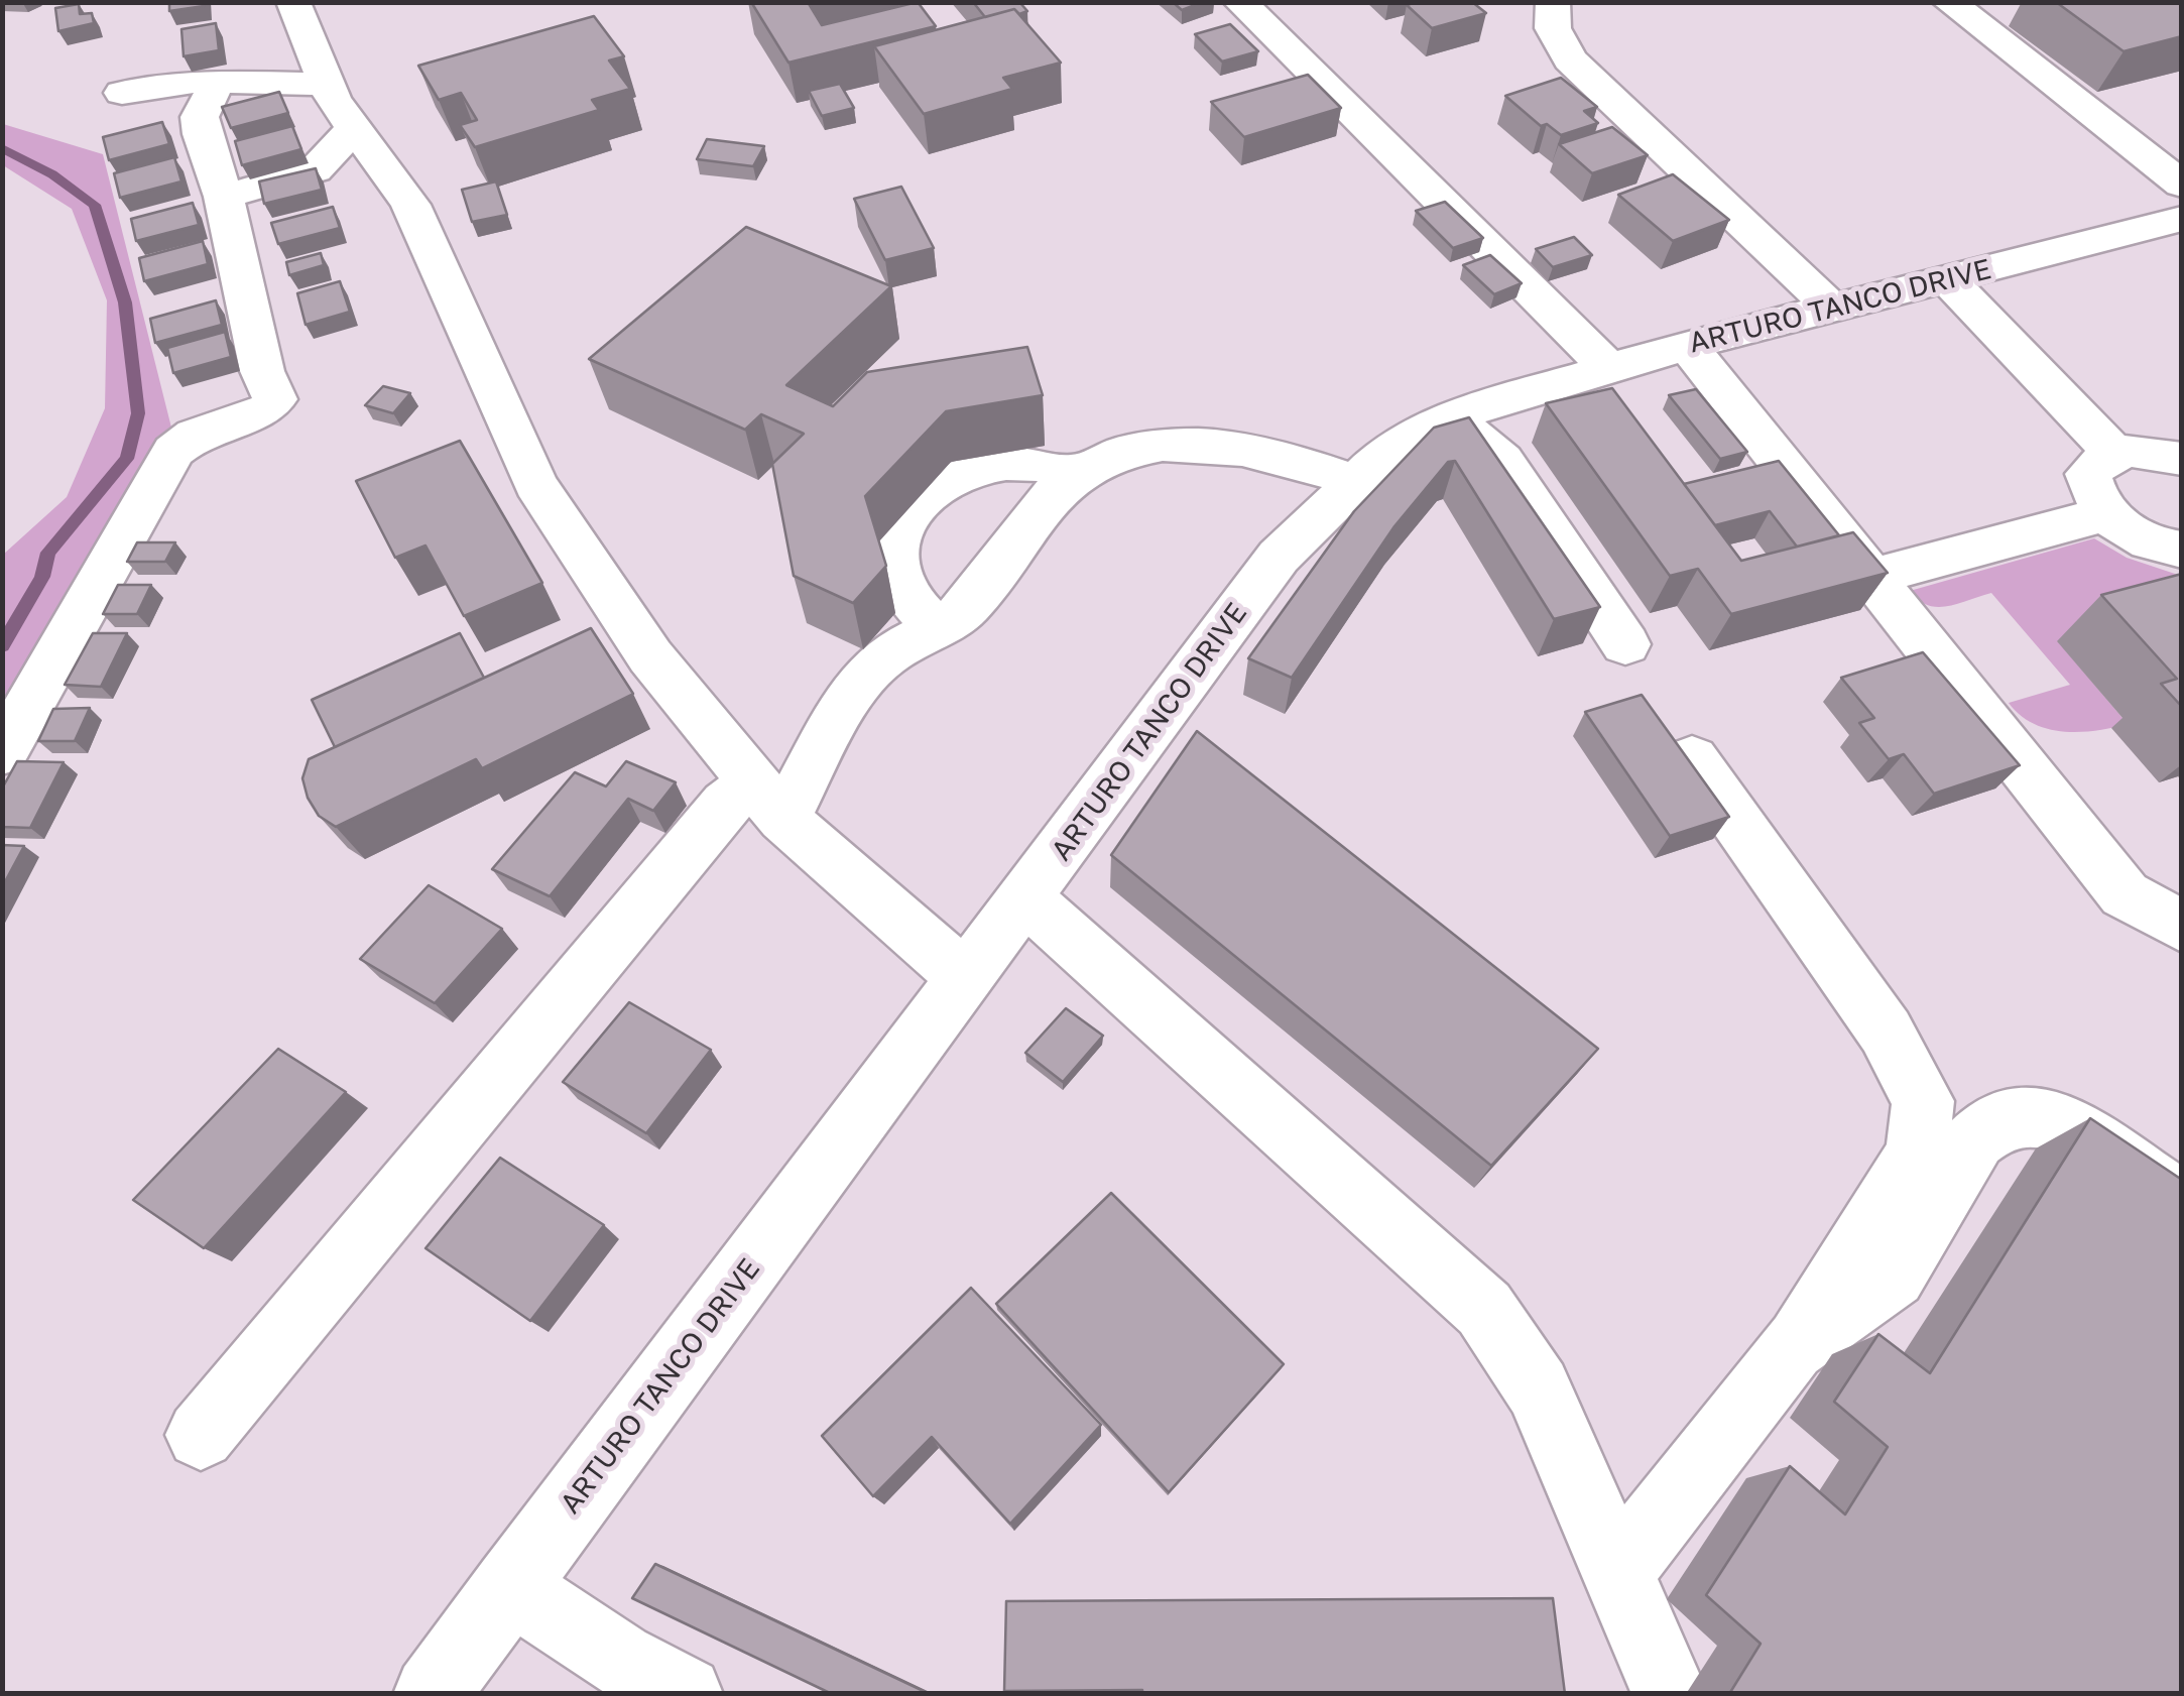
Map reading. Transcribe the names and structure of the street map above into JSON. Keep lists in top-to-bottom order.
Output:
{
  "streets": {
    "street": ["ARTURO TANCO DRIVE"]
  }
}
